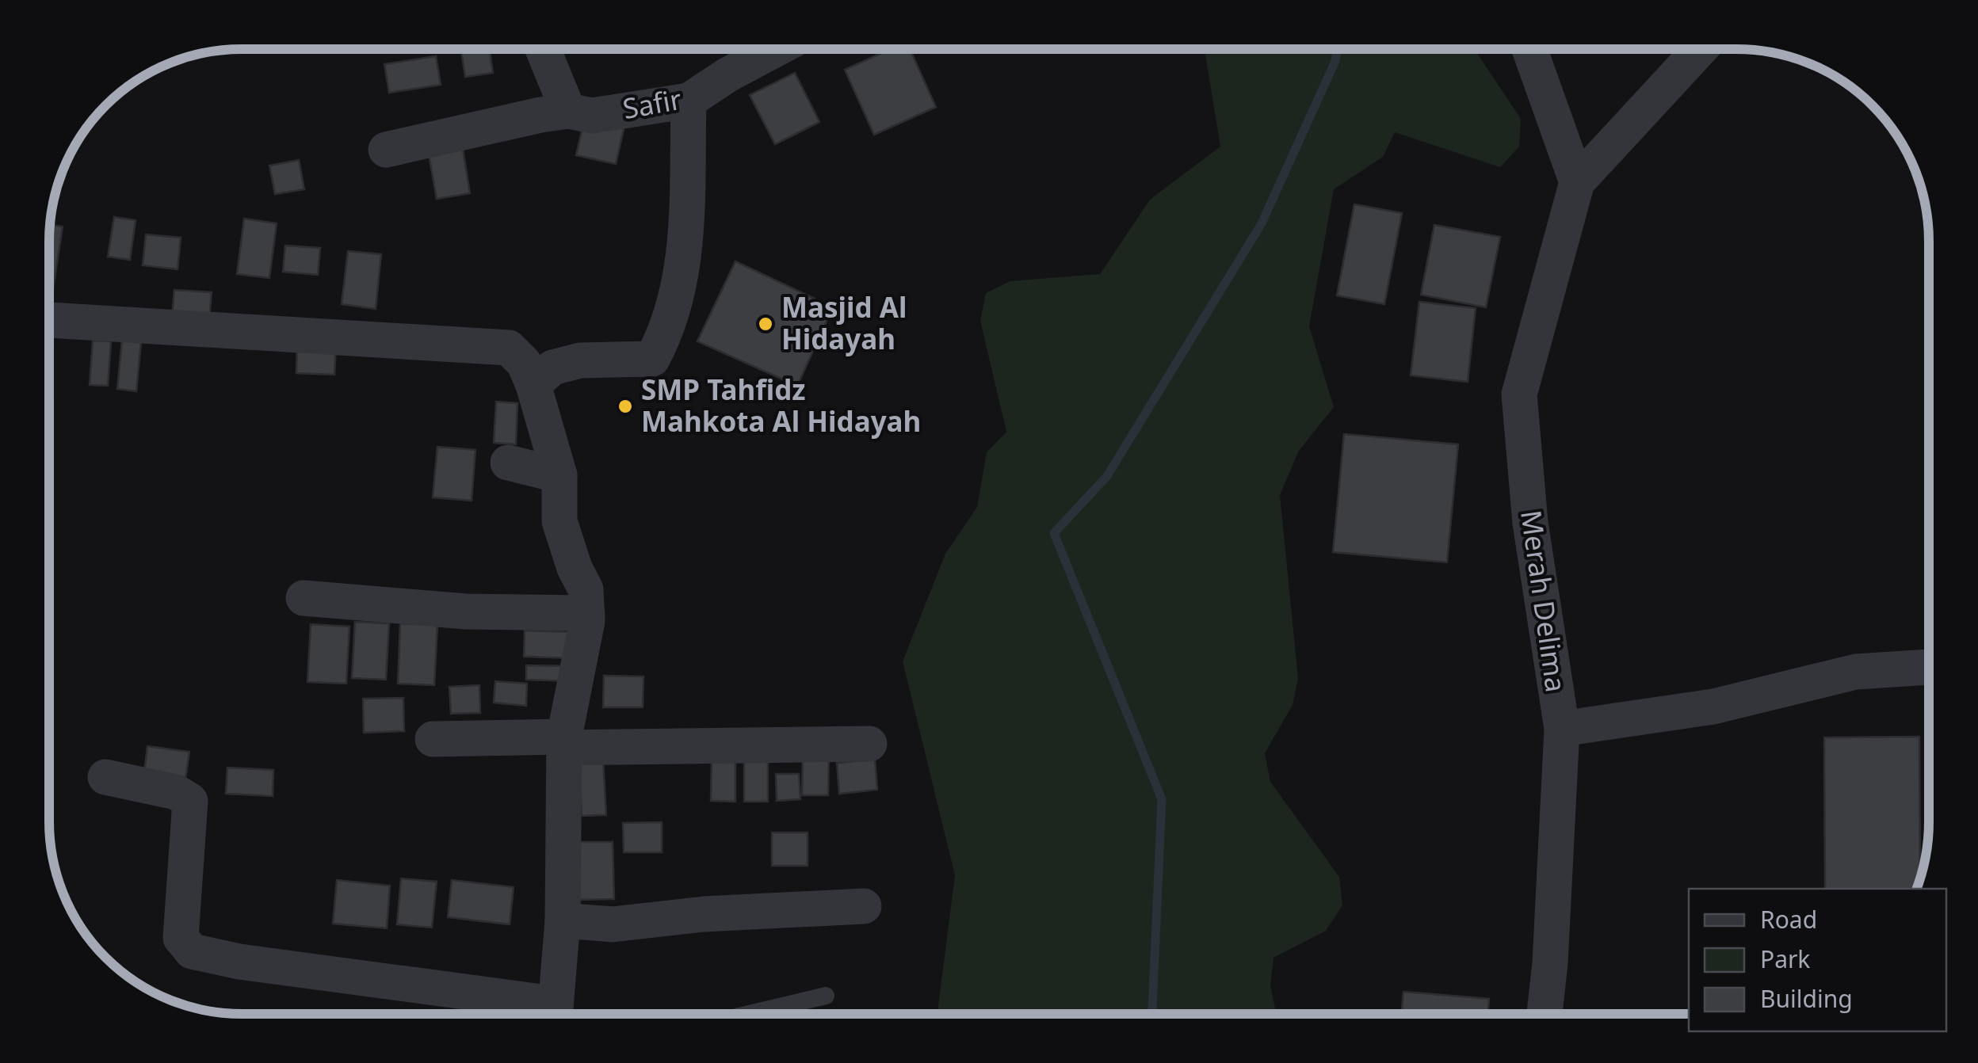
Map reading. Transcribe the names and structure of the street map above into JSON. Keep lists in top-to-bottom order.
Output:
{
  "streets": {
    "street": ["Safir", "Merah Delima"]
  },
  "places": ["Masjid Al Hidayah", "SMP Tahfidz Mahkota Al Hidayah"],
  "legend": ["Road", "Park", "Building"]
}
